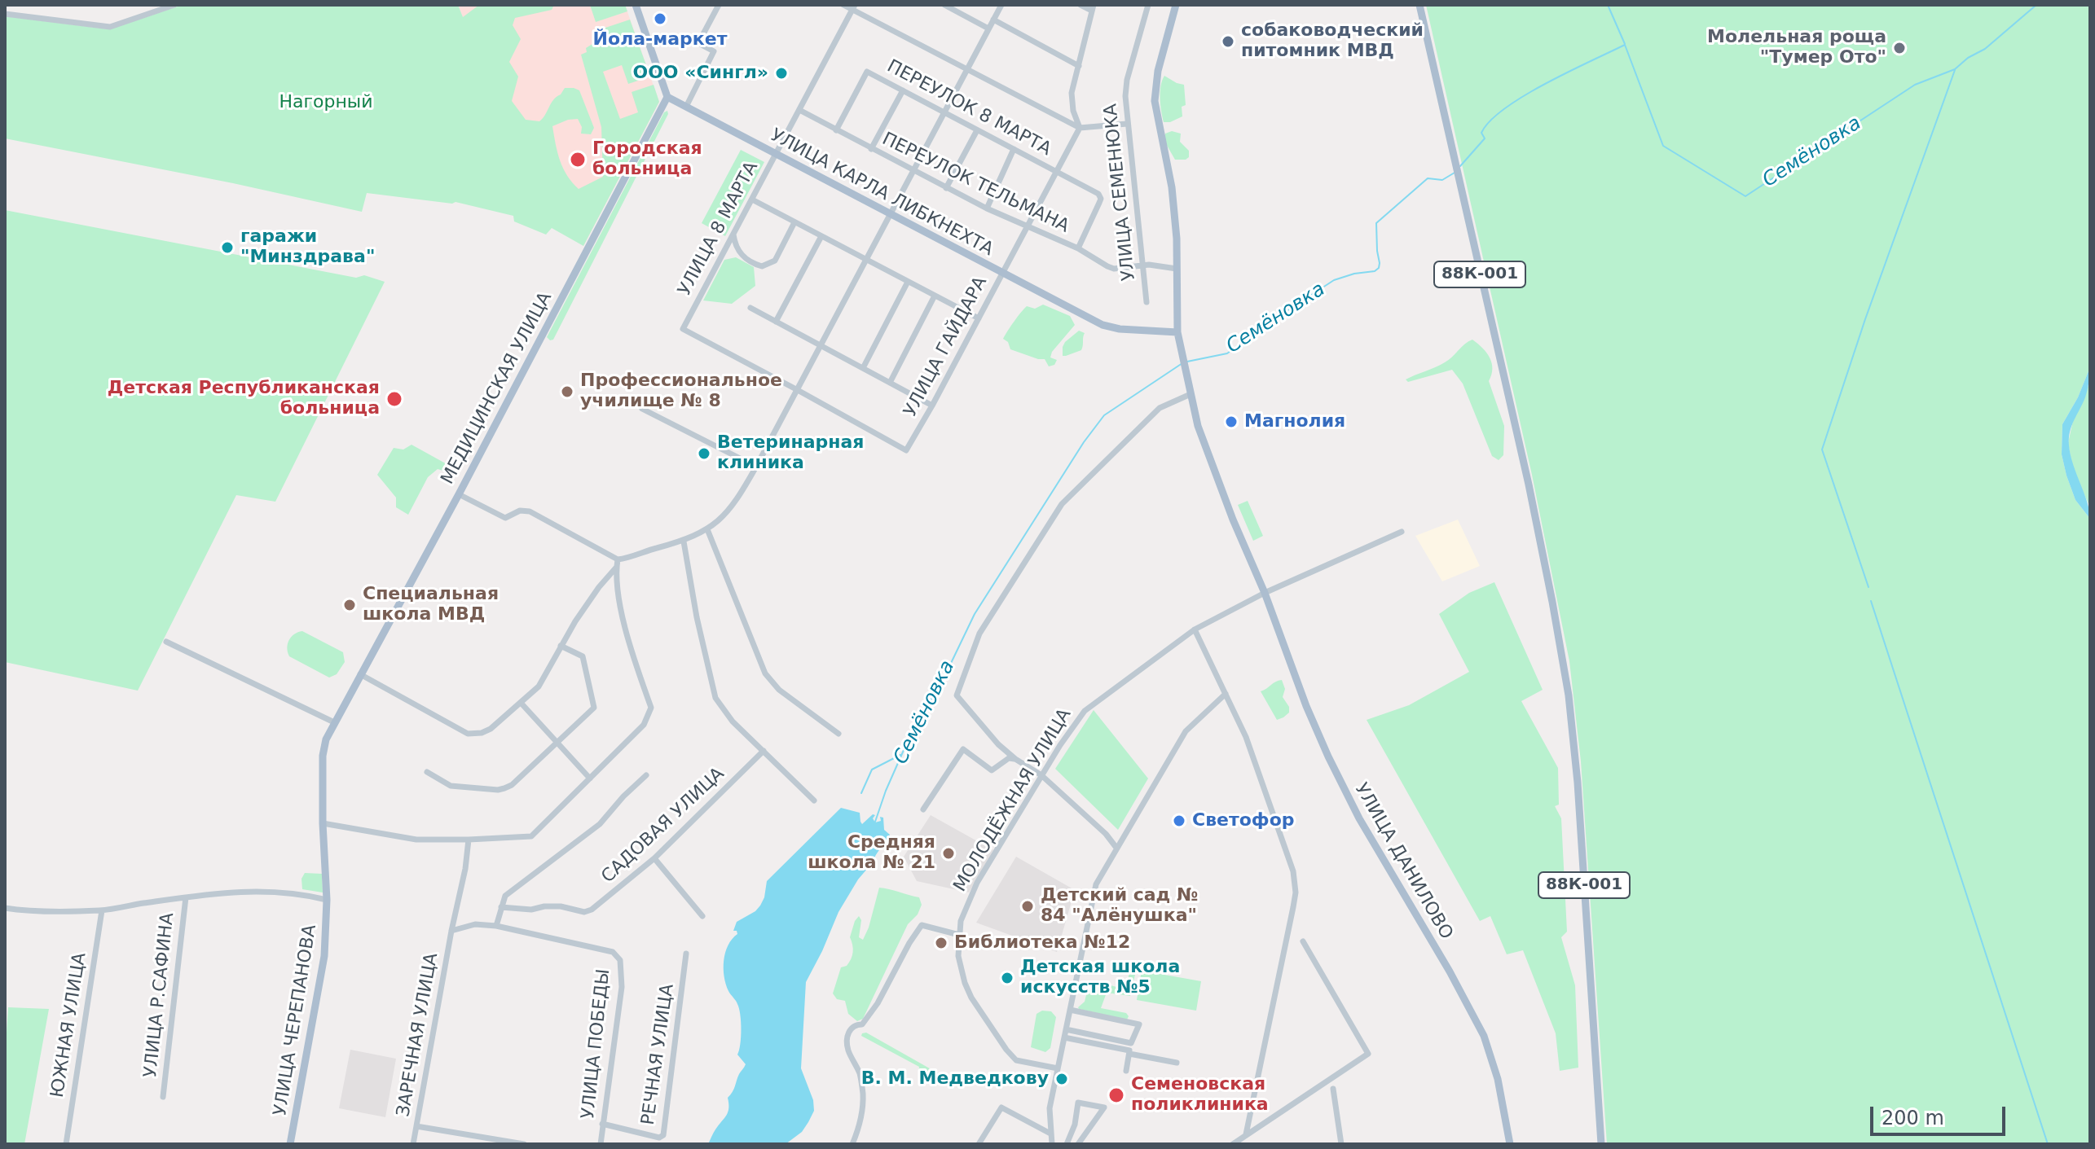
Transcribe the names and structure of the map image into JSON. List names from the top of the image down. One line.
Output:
{"streets":{"main road":["УЛИЦА КАРЛА ЛИБКНЕХТА","88К-001","МЕДИЦИНСКАЯ УЛИЦА","УЛИЦА ДАНИЛОВО","УЛИЦА ЧЕРЕПАНОВА"],"street":["ПЕРЕУЛОК 8 МАРТА","ПЕРЕУЛОК ТЕЛЬМАНА","УЛИЦА СЕМЕНЮКА","УЛИЦА 8 МАРТА","УЛИЦА ГАЙДАРА","МОЛОДЁЖНАЯ УЛИЦА","САДОВАЯ УЛИЦА","УЛИЦА Р.САФИНА","ЮЖНАЯ УЛИЦА","ЗАРЕЧНАЯ УЛИЦА","УЛИЦА ПОБЕДЫ","РЕЧНАЯ УЛИЦА"]},"crossings":[["ПЕРЕУЛОК 8 МАРТА","ПЕРЕУЛОК ТЕЛЬМАНА"],["ПЕРЕУЛОК 8 МАРТА","УЛИЦА ГАЙДАРА"],["ПЕРЕУЛОК ТЕЛЬМАНА","УЛИЦА СЕМЕНЮКА"],["ПЕРЕУЛОК ТЕЛЬМАНА","УЛИЦА 8 МАРТА"],["ПЕРЕУЛОК ТЕЛЬМАНА","УЛИЦА ГАЙДАРА"],["ПЕРЕУЛОК ТЕЛЬМАНА","УЛИЦА ДАНИЛОВО"],["УЛИЦА КАРЛА ЛИБКНЕХТА","УЛИЦА 8 МАРТА"],["УЛИЦА КАРЛА ЛИБКНЕХТА","УЛИЦА ГАЙДАРА"],["УЛИЦА КАРЛА ЛИБКНЕХТА","МЕДИЦИНСКАЯ УЛИЦА"],["УЛИЦА КАРЛА ЛИБКНЕХТА","УЛИЦА ДАНИЛОВО"],["УЛИЦА 8 МАРТА","УЛИЦА ГАЙДАРА"],["МЕДИЦИНСКАЯ УЛИЦА","УЛИЦА ЧЕРЕПАНОВА"],["МОЛОДЁЖНАЯ УЛИЦА","УЛИЦА ДАНИЛОВО"],["ЗАРЕЧНАЯ УЛИЦА","УЛИЦА ПОБЕДЫ"],["УЛИЦА ПОБЕДЫ","РЕЧНАЯ УЛИЦА"]],"water":["Семёновка"],"parks":["Нагорный"],"places":["Йола-маркет","собаководческий питомник МВД","Молельная роща \"Тумер Ото\"","ООО «Сингл»","Городская больница","гаражи \"Минздрава\"","Профессиональное училище № 8","Детская Республиканская больница","Магнолия","Ветеринарная клиника","Специальная школа МВД","Светофор","Средняя школа № 21","Детский сад № 84 \"Алёнушка\"","Библиотека №12","Детская школа искусств №5","В. М. Медведкову","Семеновская поликлиника"],"scale_bar":"200 m"}
